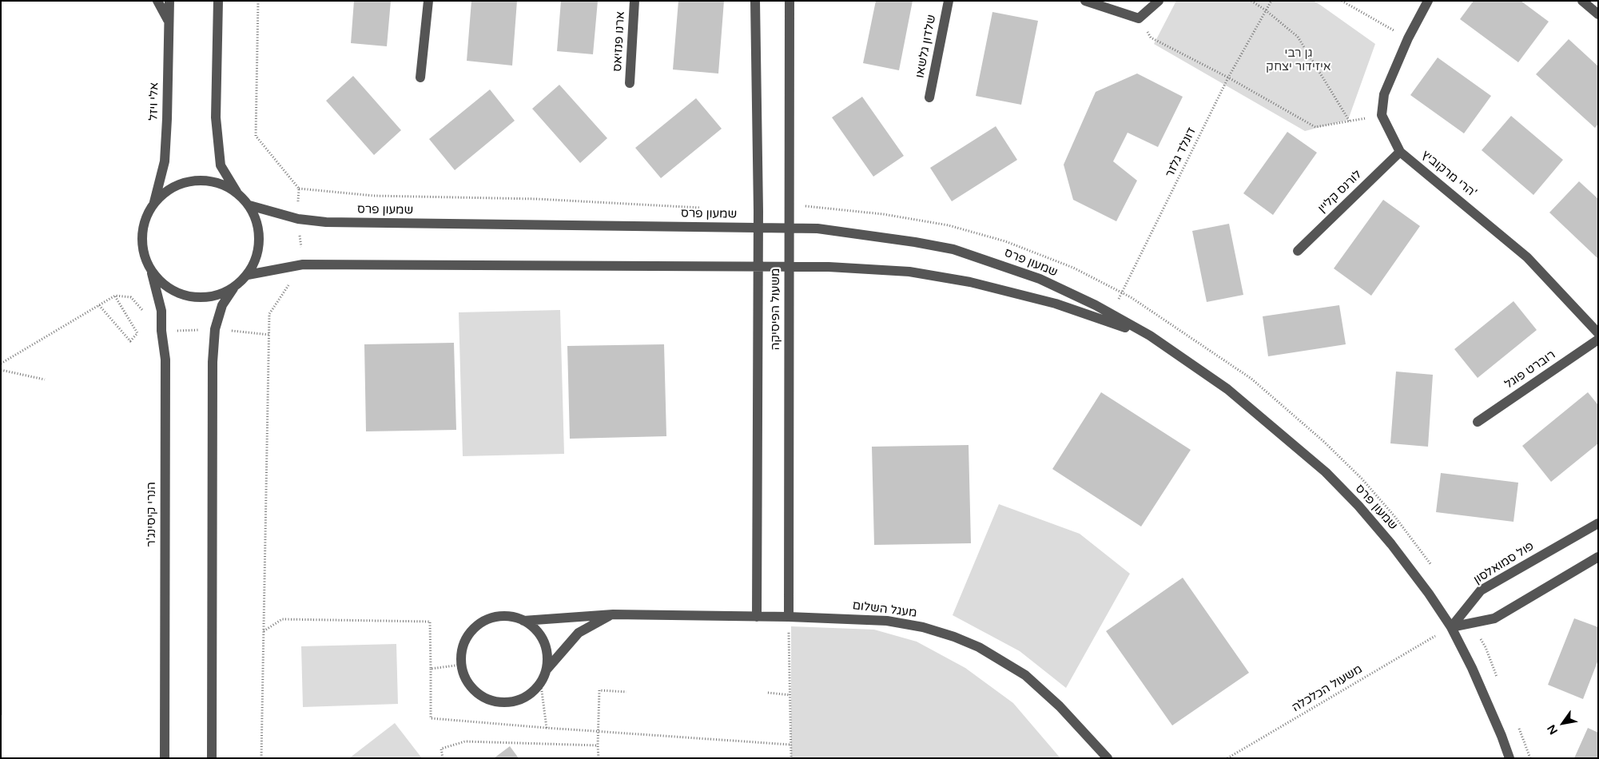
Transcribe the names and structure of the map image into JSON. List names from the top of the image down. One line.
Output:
{"streets":{"street":["ארנו פנזיאס","שלדון גלשאו","אלי ויזל","הרי מרקוביץ'","לורנס קליין","שמעון פרס","משעול הפיסיקה","רוברט פוגל","הנרי קיסינג'ר","פול סמואלסון","מעגל השלום"],"path":["דונלד גלזר","משעול הכלכלה"]},"crossings":[["אלי ויזל","שמעון פרס"],["אלי ויזל","הנרי קיסינג'ר"],["דונלד גלזר","שמעון פרס"],["הרי מרקוביץ'","לורנס קליין"],["שמעון פרס","משעול הפיסיקה"],["שמעון פרס","הנרי קיסינג'ר"],["שמעון פרס","פול סמואלסון"],["משעול הפיסיקה","מעגל השלום"]],"parks":["גן רבי איזידור יצחק"],"north":"bottom left"}
